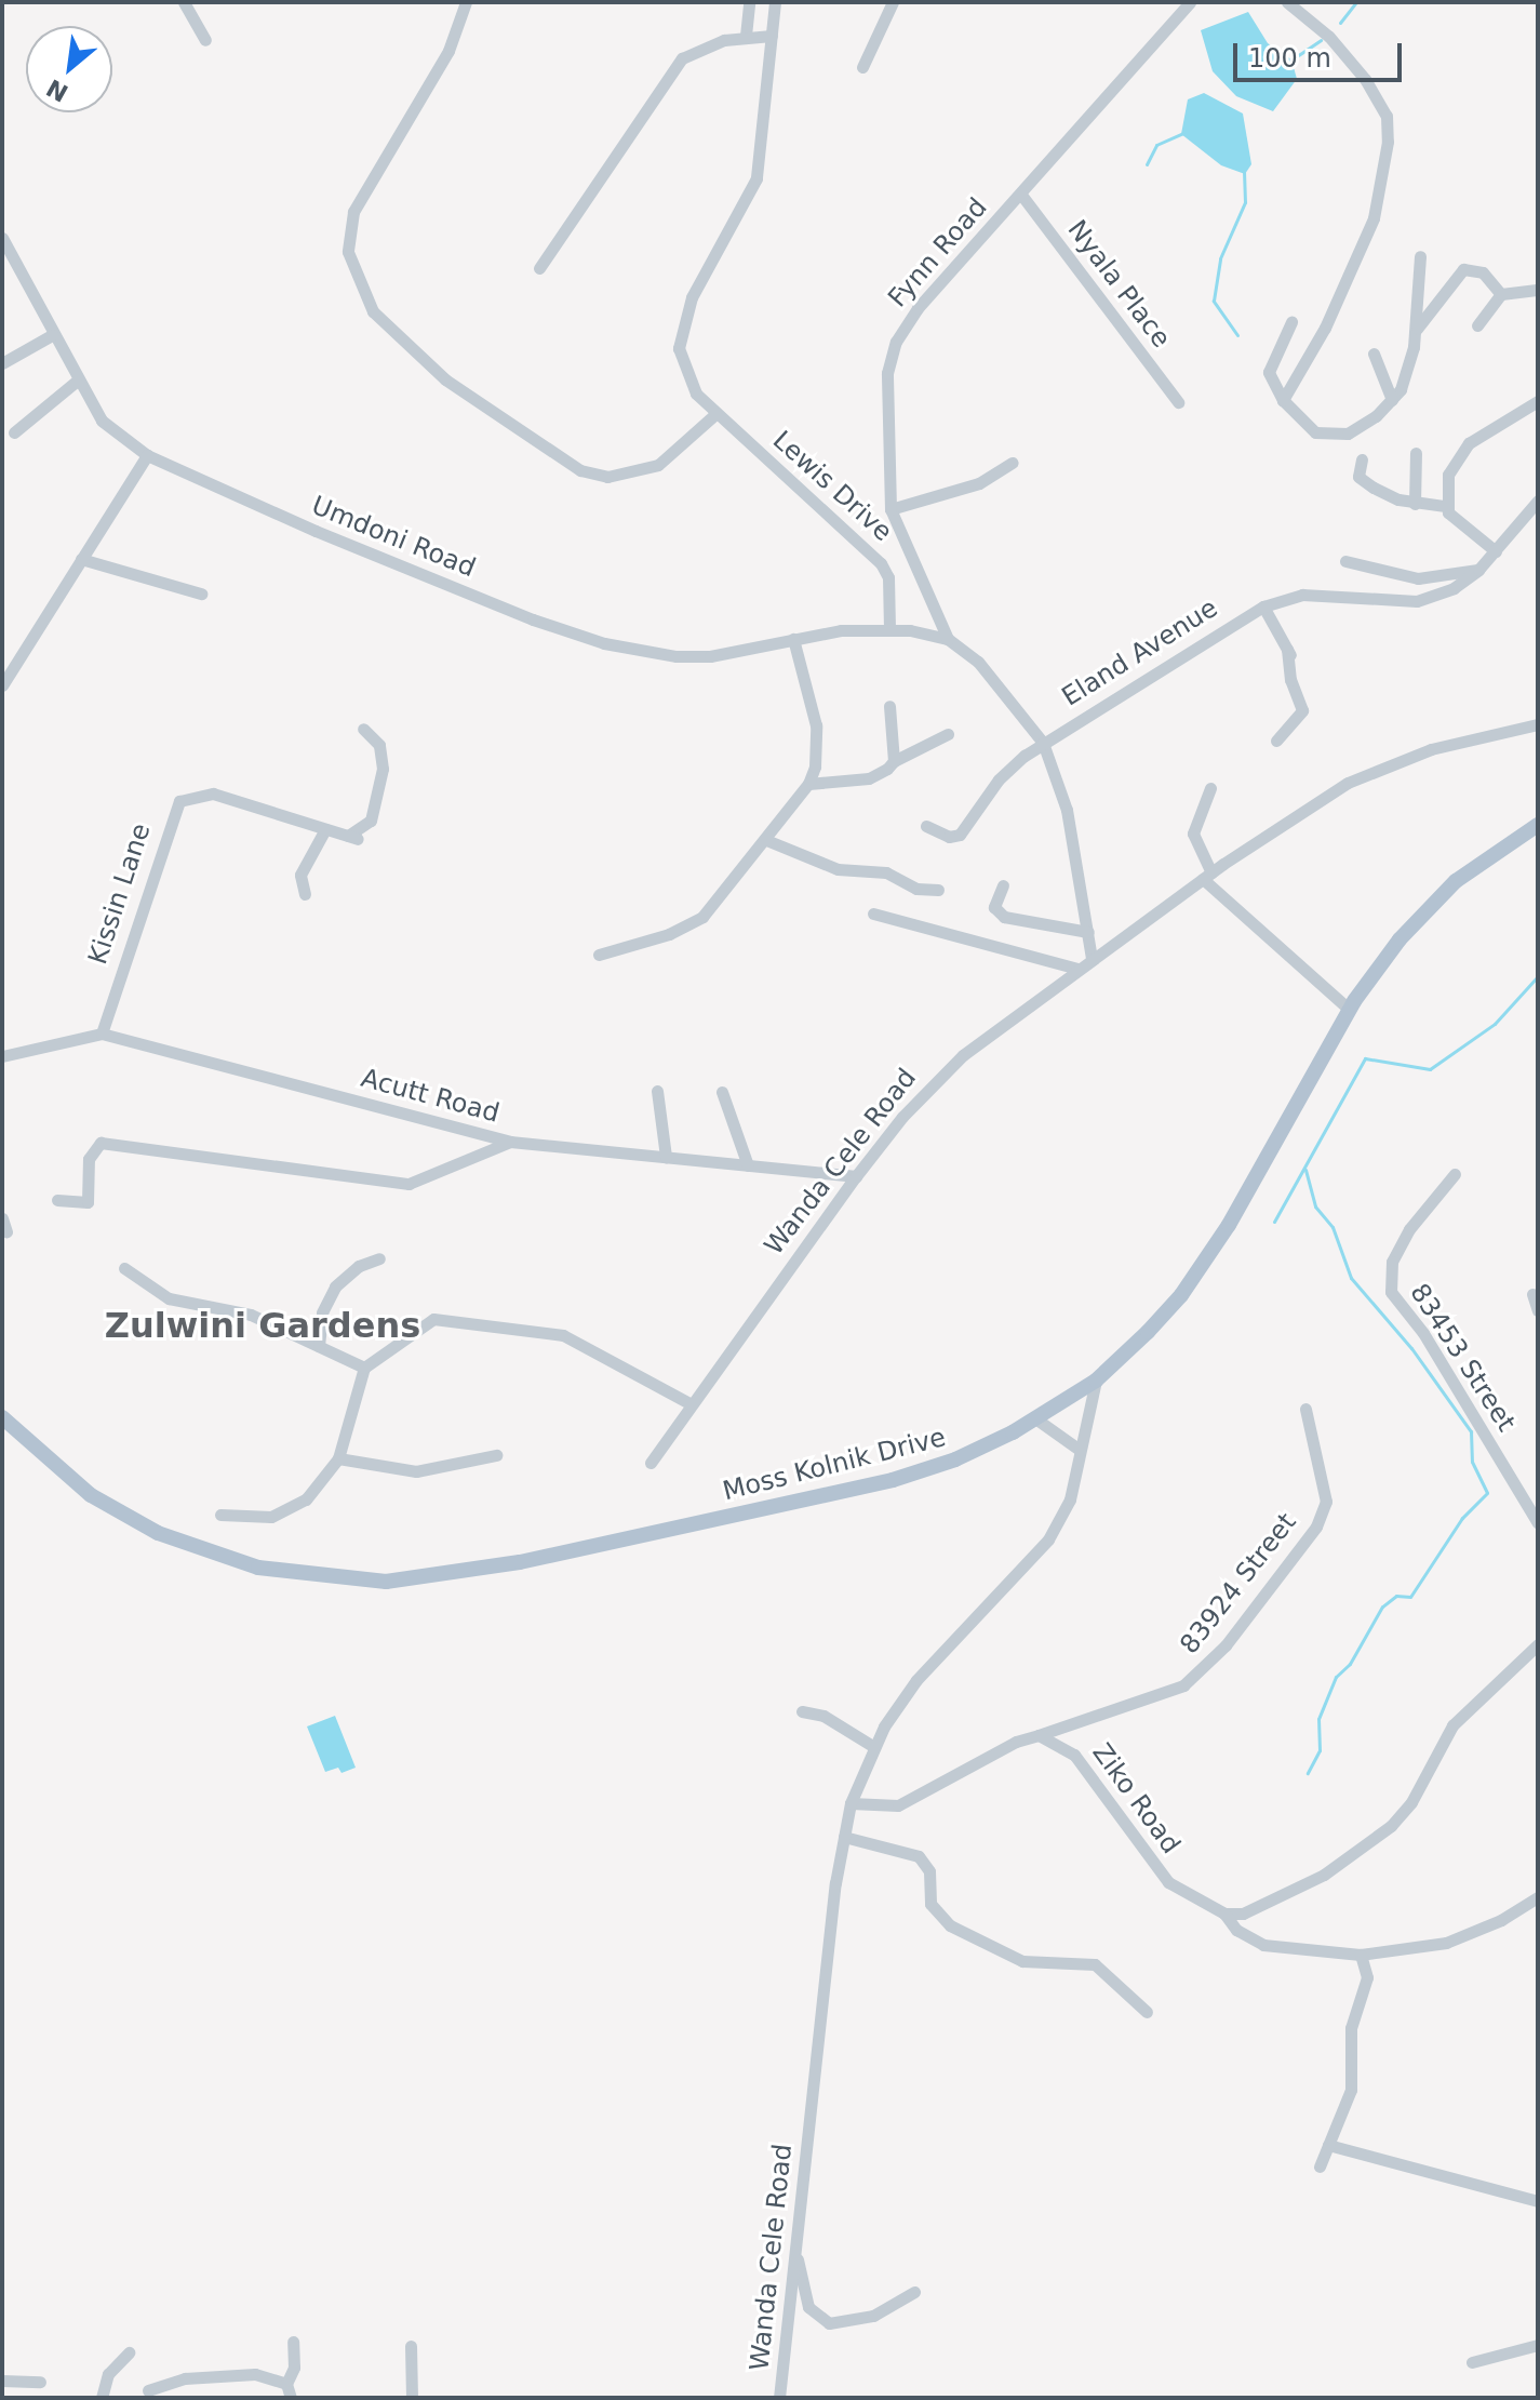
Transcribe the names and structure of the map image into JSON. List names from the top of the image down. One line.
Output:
{"streets":{"main road":["Moss Kolnik Drive"],"street":["Fynn Road","Nyala Place","Lewis Drive","Umdoni Road","Eland Avenue","Kissin Lane","Acutt Road","Wanda Cele Road","83453 Street","83924 Street","Ziko Road"]},"crossings":[["Fynn Road","Nyala Place"],["Lewis Drive","Umdoni Road"],["Kissin Lane","Acutt Road"],["Acutt Road","Wanda Cele Road"],["Wanda Cele Road","Moss Kolnik Drive"],["83924 Street","Ziko Road"]],"districts":["Zulwini Gardens"],"scale_bar":"100 m","north":"bottom left"}
